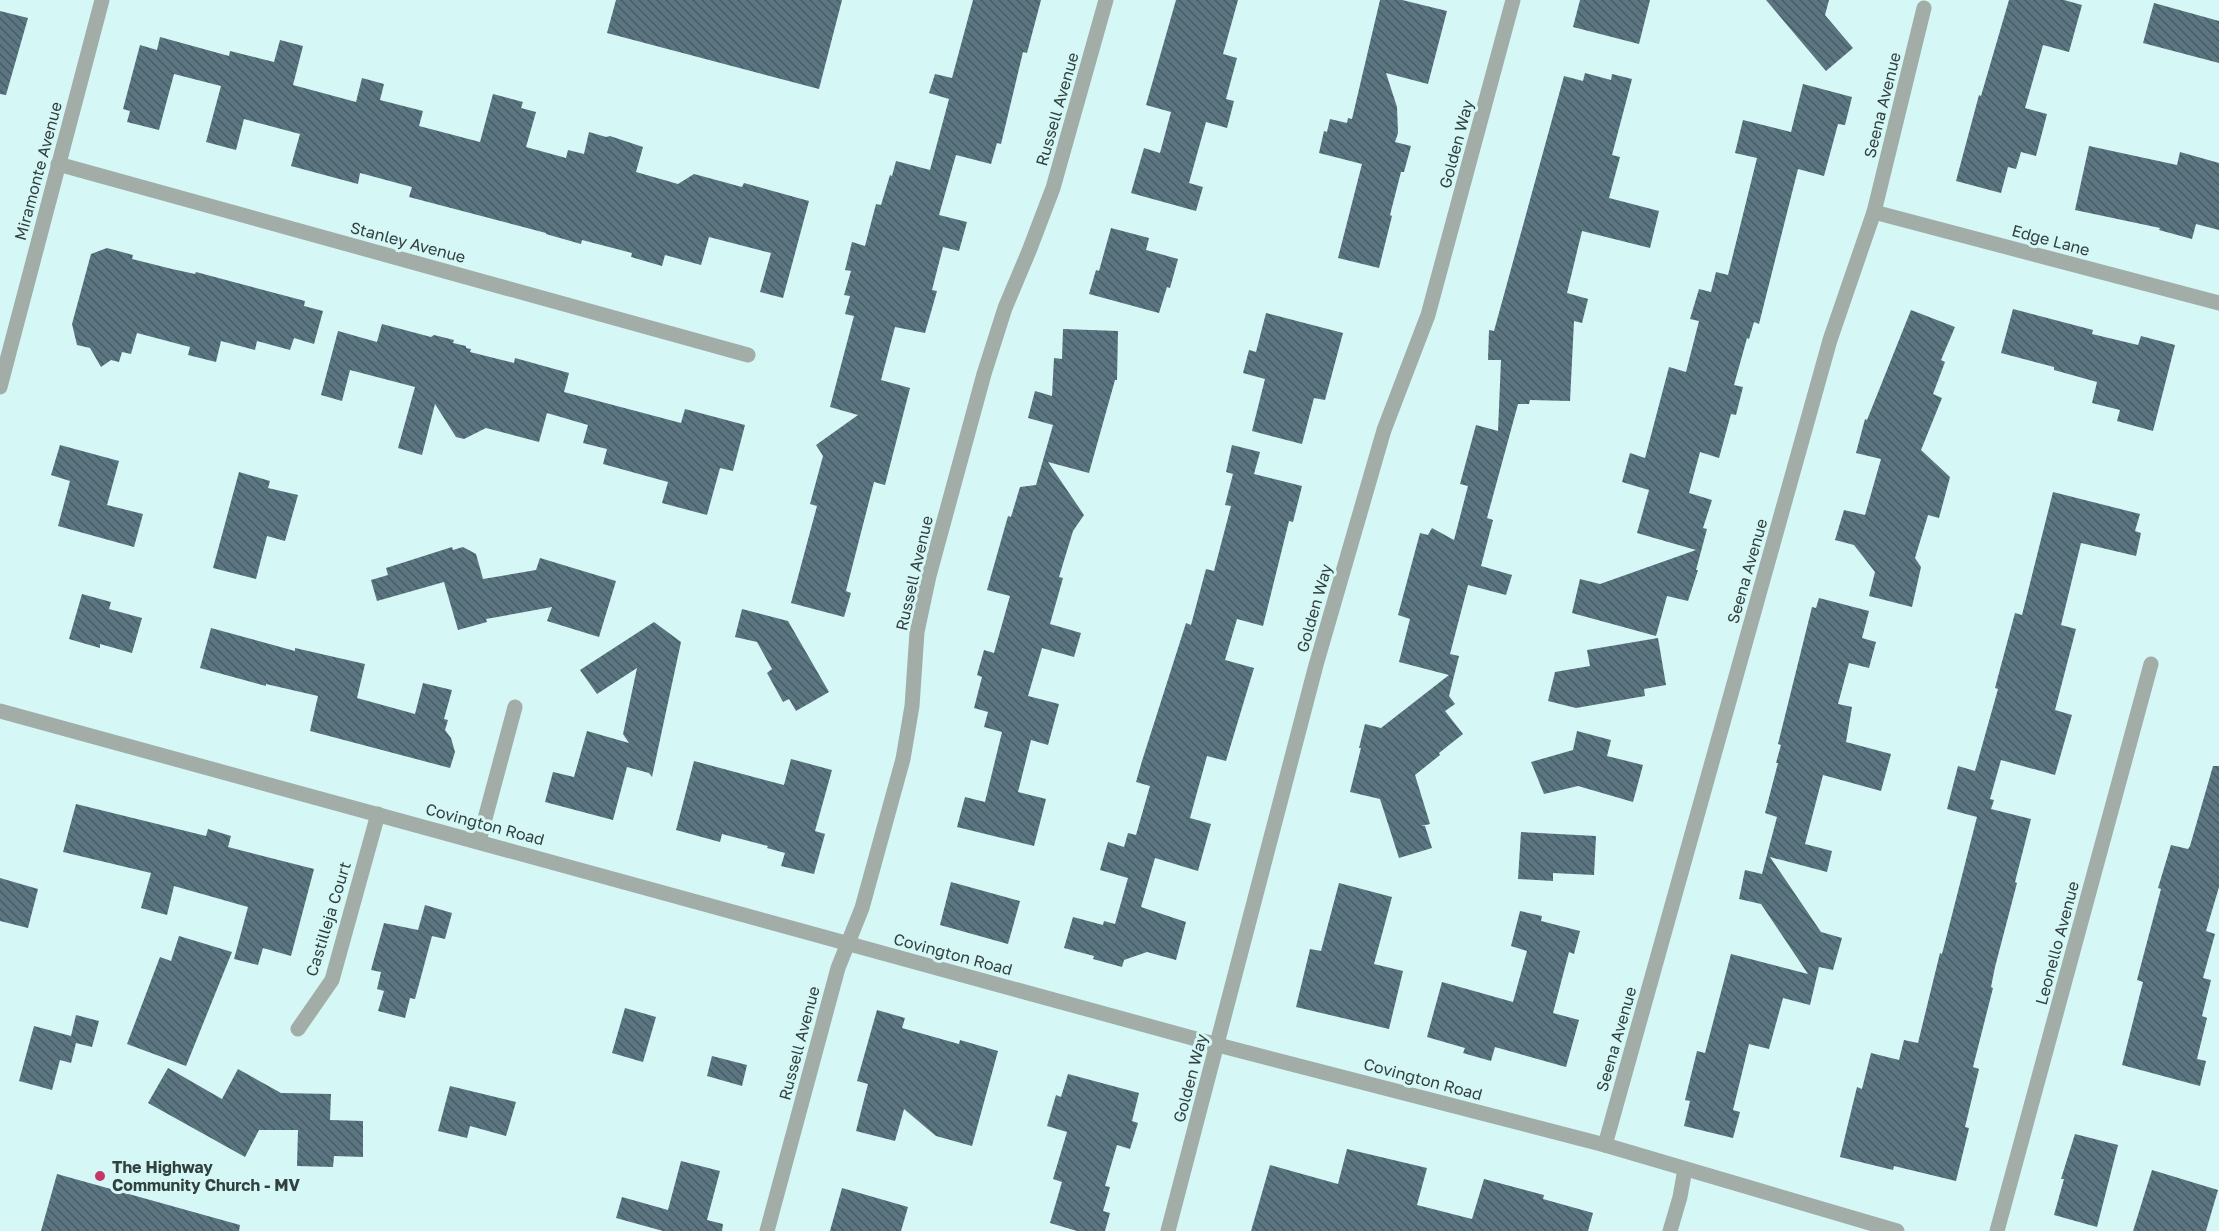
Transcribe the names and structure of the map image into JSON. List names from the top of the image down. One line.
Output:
{"streets":{"street":["Seena Avenue","Russell Avenue","Golden Way","Miramonte Avenue","Edge Lane","Stanley Avenue","Covington Road","Castilleja Court","Leonello Avenue"]},"crossings":[["Seena Avenue","Edge Lane"],["Seena Avenue","Covington Road"],["Russell Avenue","Covington Road"],["Golden Way","Covington Road"],["Miramonte Avenue","Stanley Avenue"],["Covington Road","Castilleja Court"]],"places":["The Highway Community Church - MV"]}
